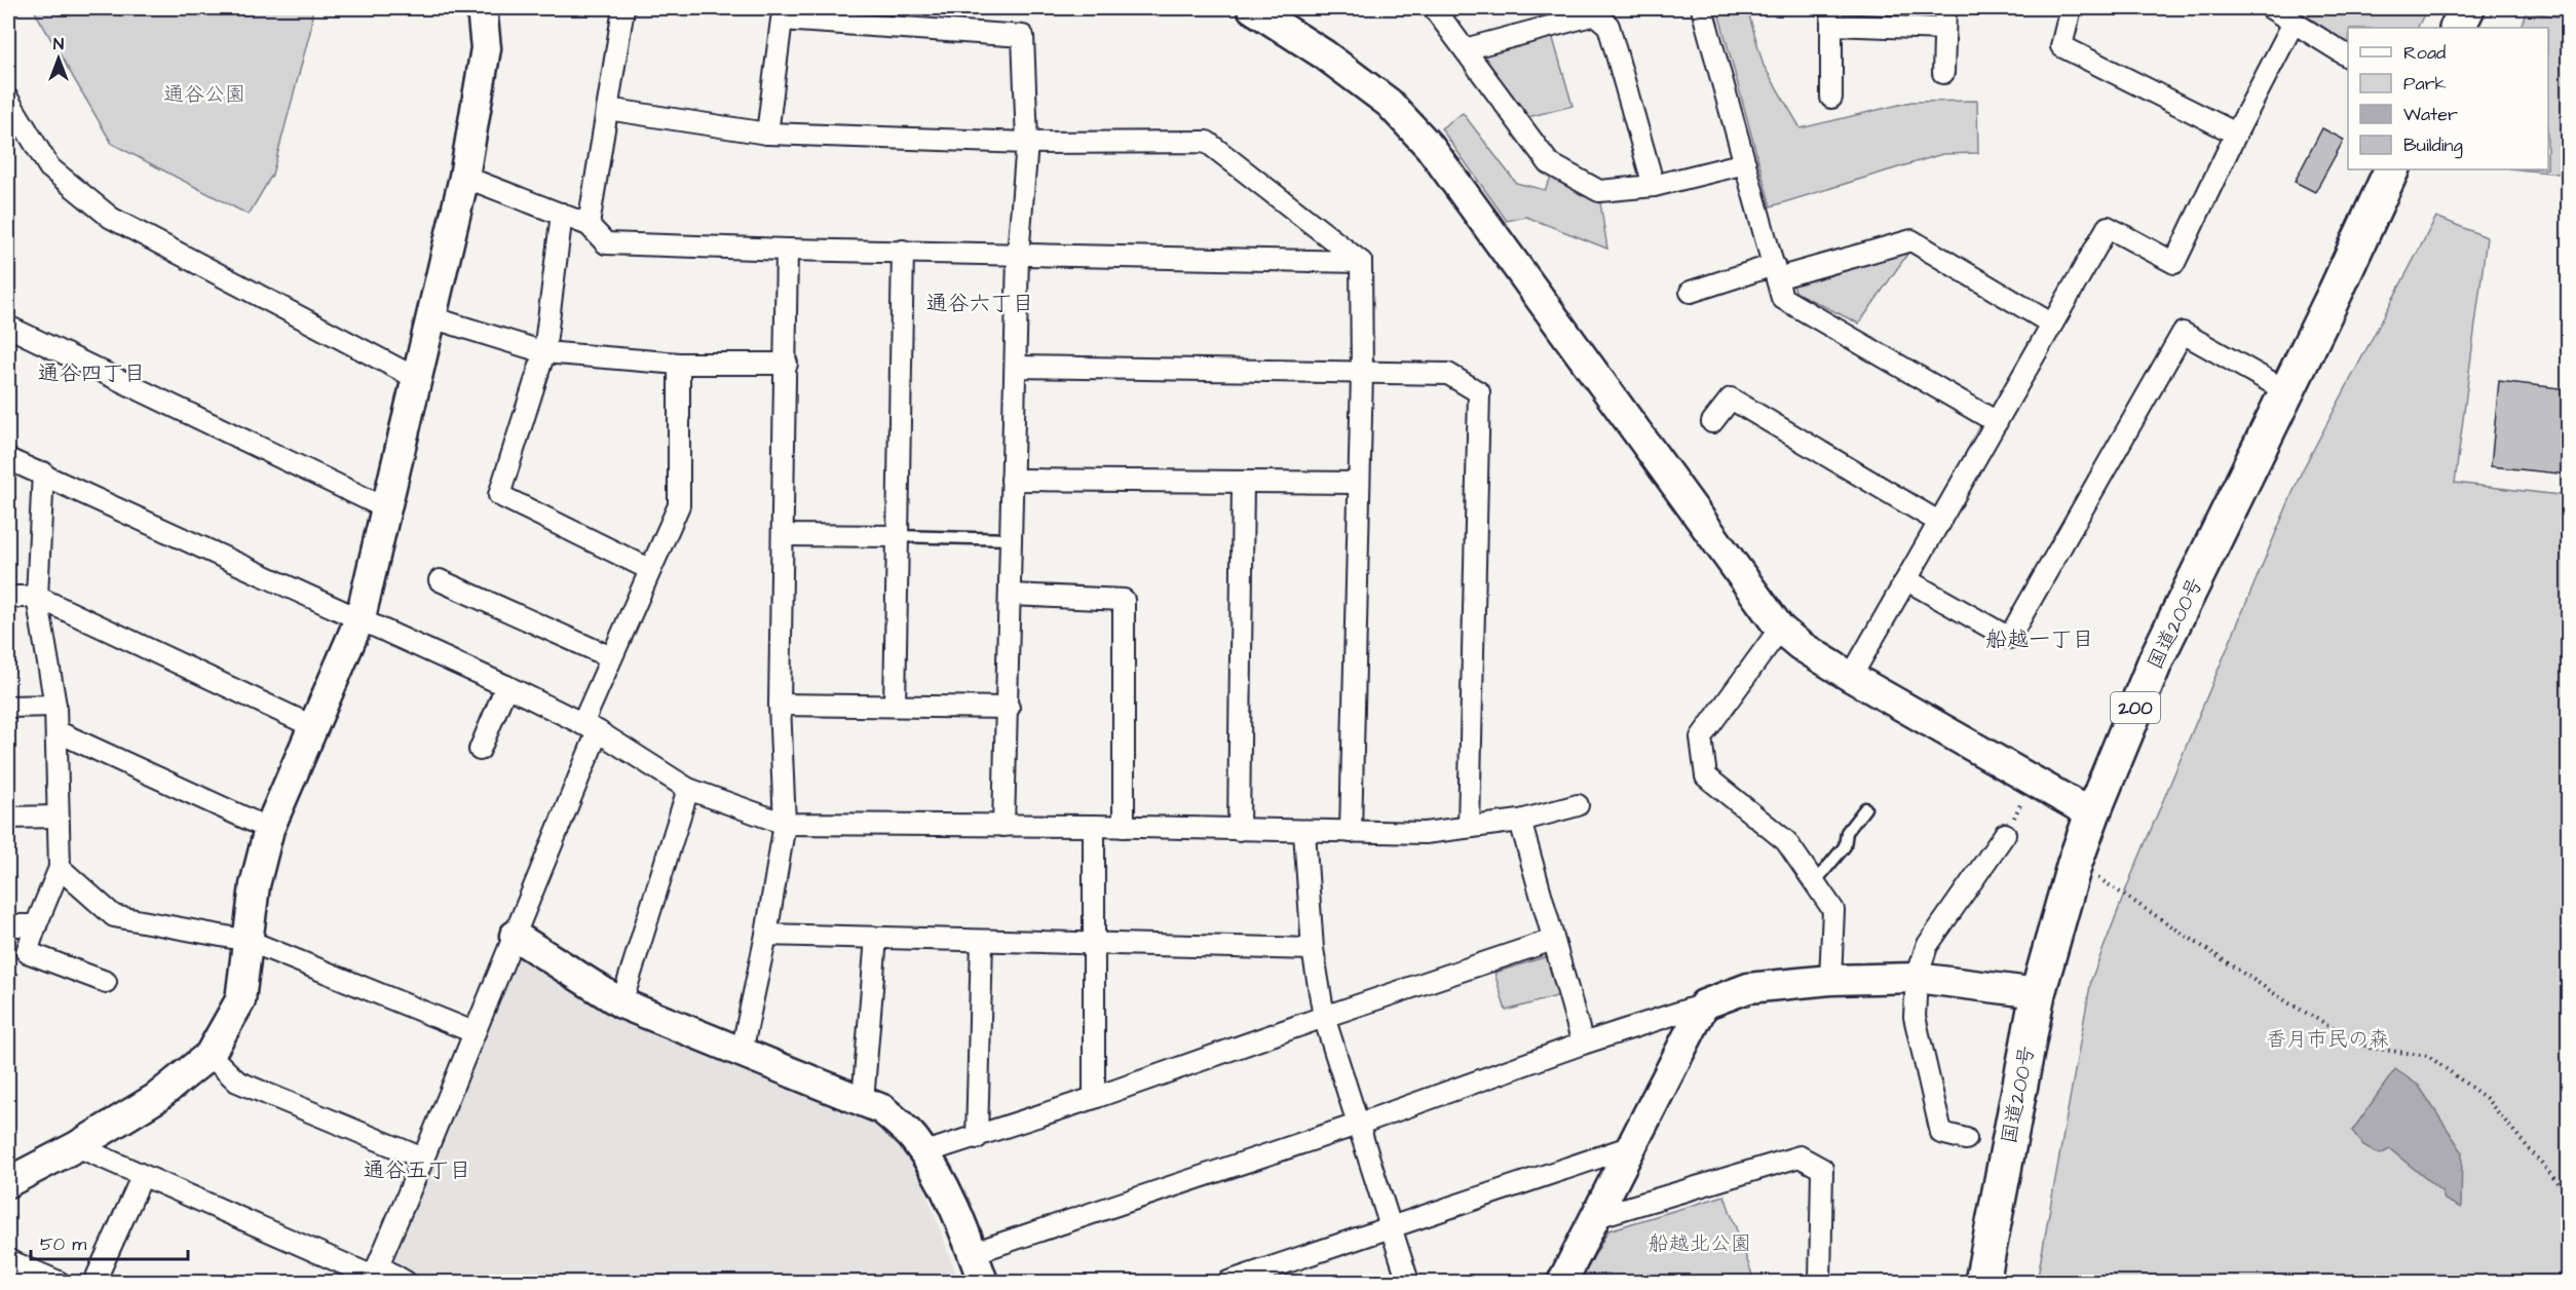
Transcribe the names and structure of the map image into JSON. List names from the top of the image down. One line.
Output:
{"streets":{"highway":["国道200号","200"]},"districts":["通谷六丁目","通谷四丁目","船越一丁目","通谷五丁目"],"parks":["通谷公園","香月市民の森","船越北公園"],"legend":["Road","Park","Water","Building"],"scale_bar":"50 m","north":"top"}
